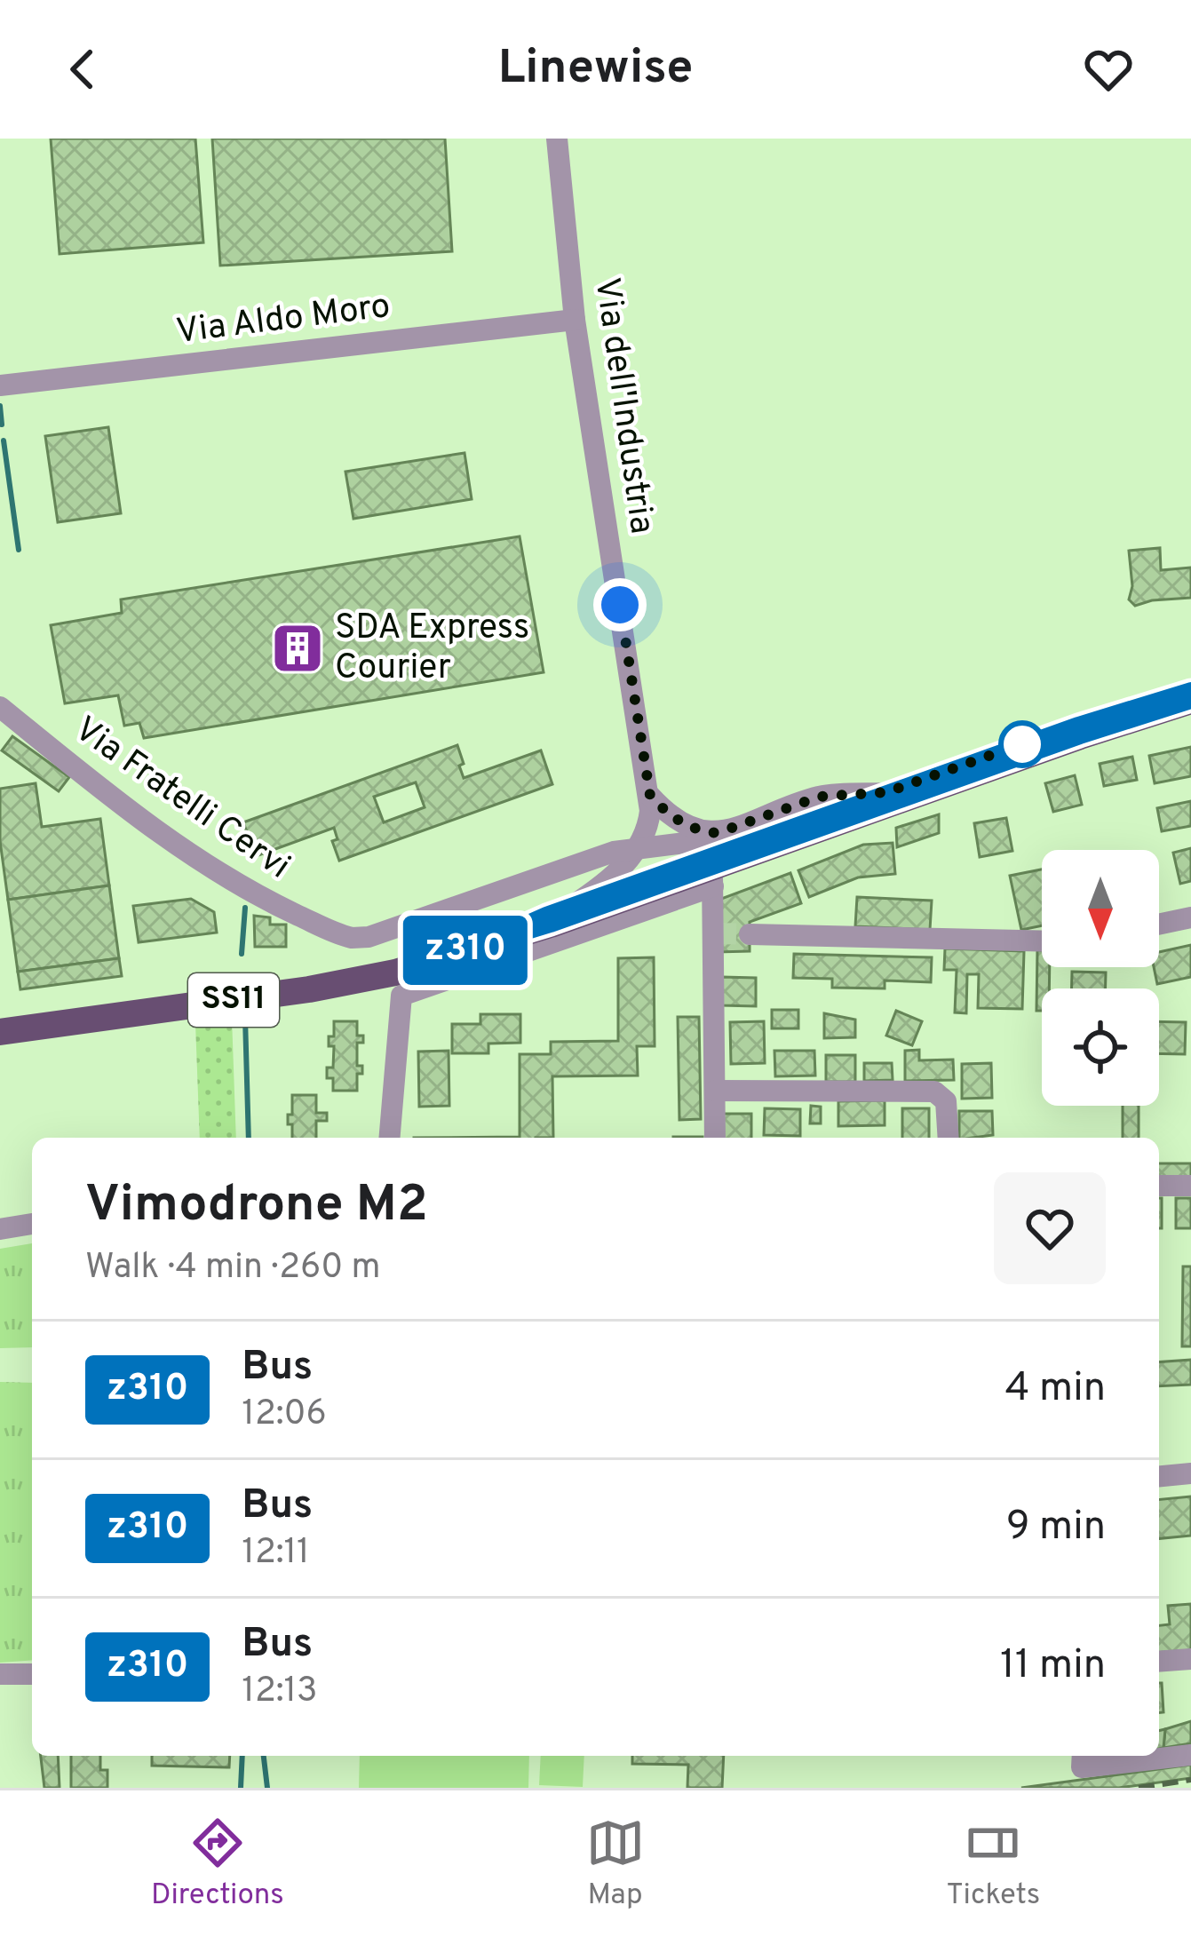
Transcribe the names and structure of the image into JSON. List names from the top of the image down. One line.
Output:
{"streets":{"main road":["SS11"],"street":["Via Aldo Moro","Via dell'Industria","Via Fratelli Cervi"]},"crossings":[["Via Aldo Moro","Via dell'Industria"],["Via dell'Industria","Via Fratelli Cervi"],["Via dell'Industria","SS11"],["Via Fratelli Cervi","SS11"]],"places":{"building":["SDA Express Courier"]},"lines":["bus line z310"],"north":"bottom","page":{"header":"Linewise","on_map":"z310","heading":["Vimodrone M2","Walk · 4 min · 260 m"],"list":[{"mark":"z310","name":"Bus","note":"12:06","value":"4 min"},{"mark":"z310","name":"Bus","note":"12:11","value":"9 min"},{"mark":"z310","name":"Bus","note":"12:13","value":"11 min"}],"tabs":["Directions","Map","Tickets"]}}
